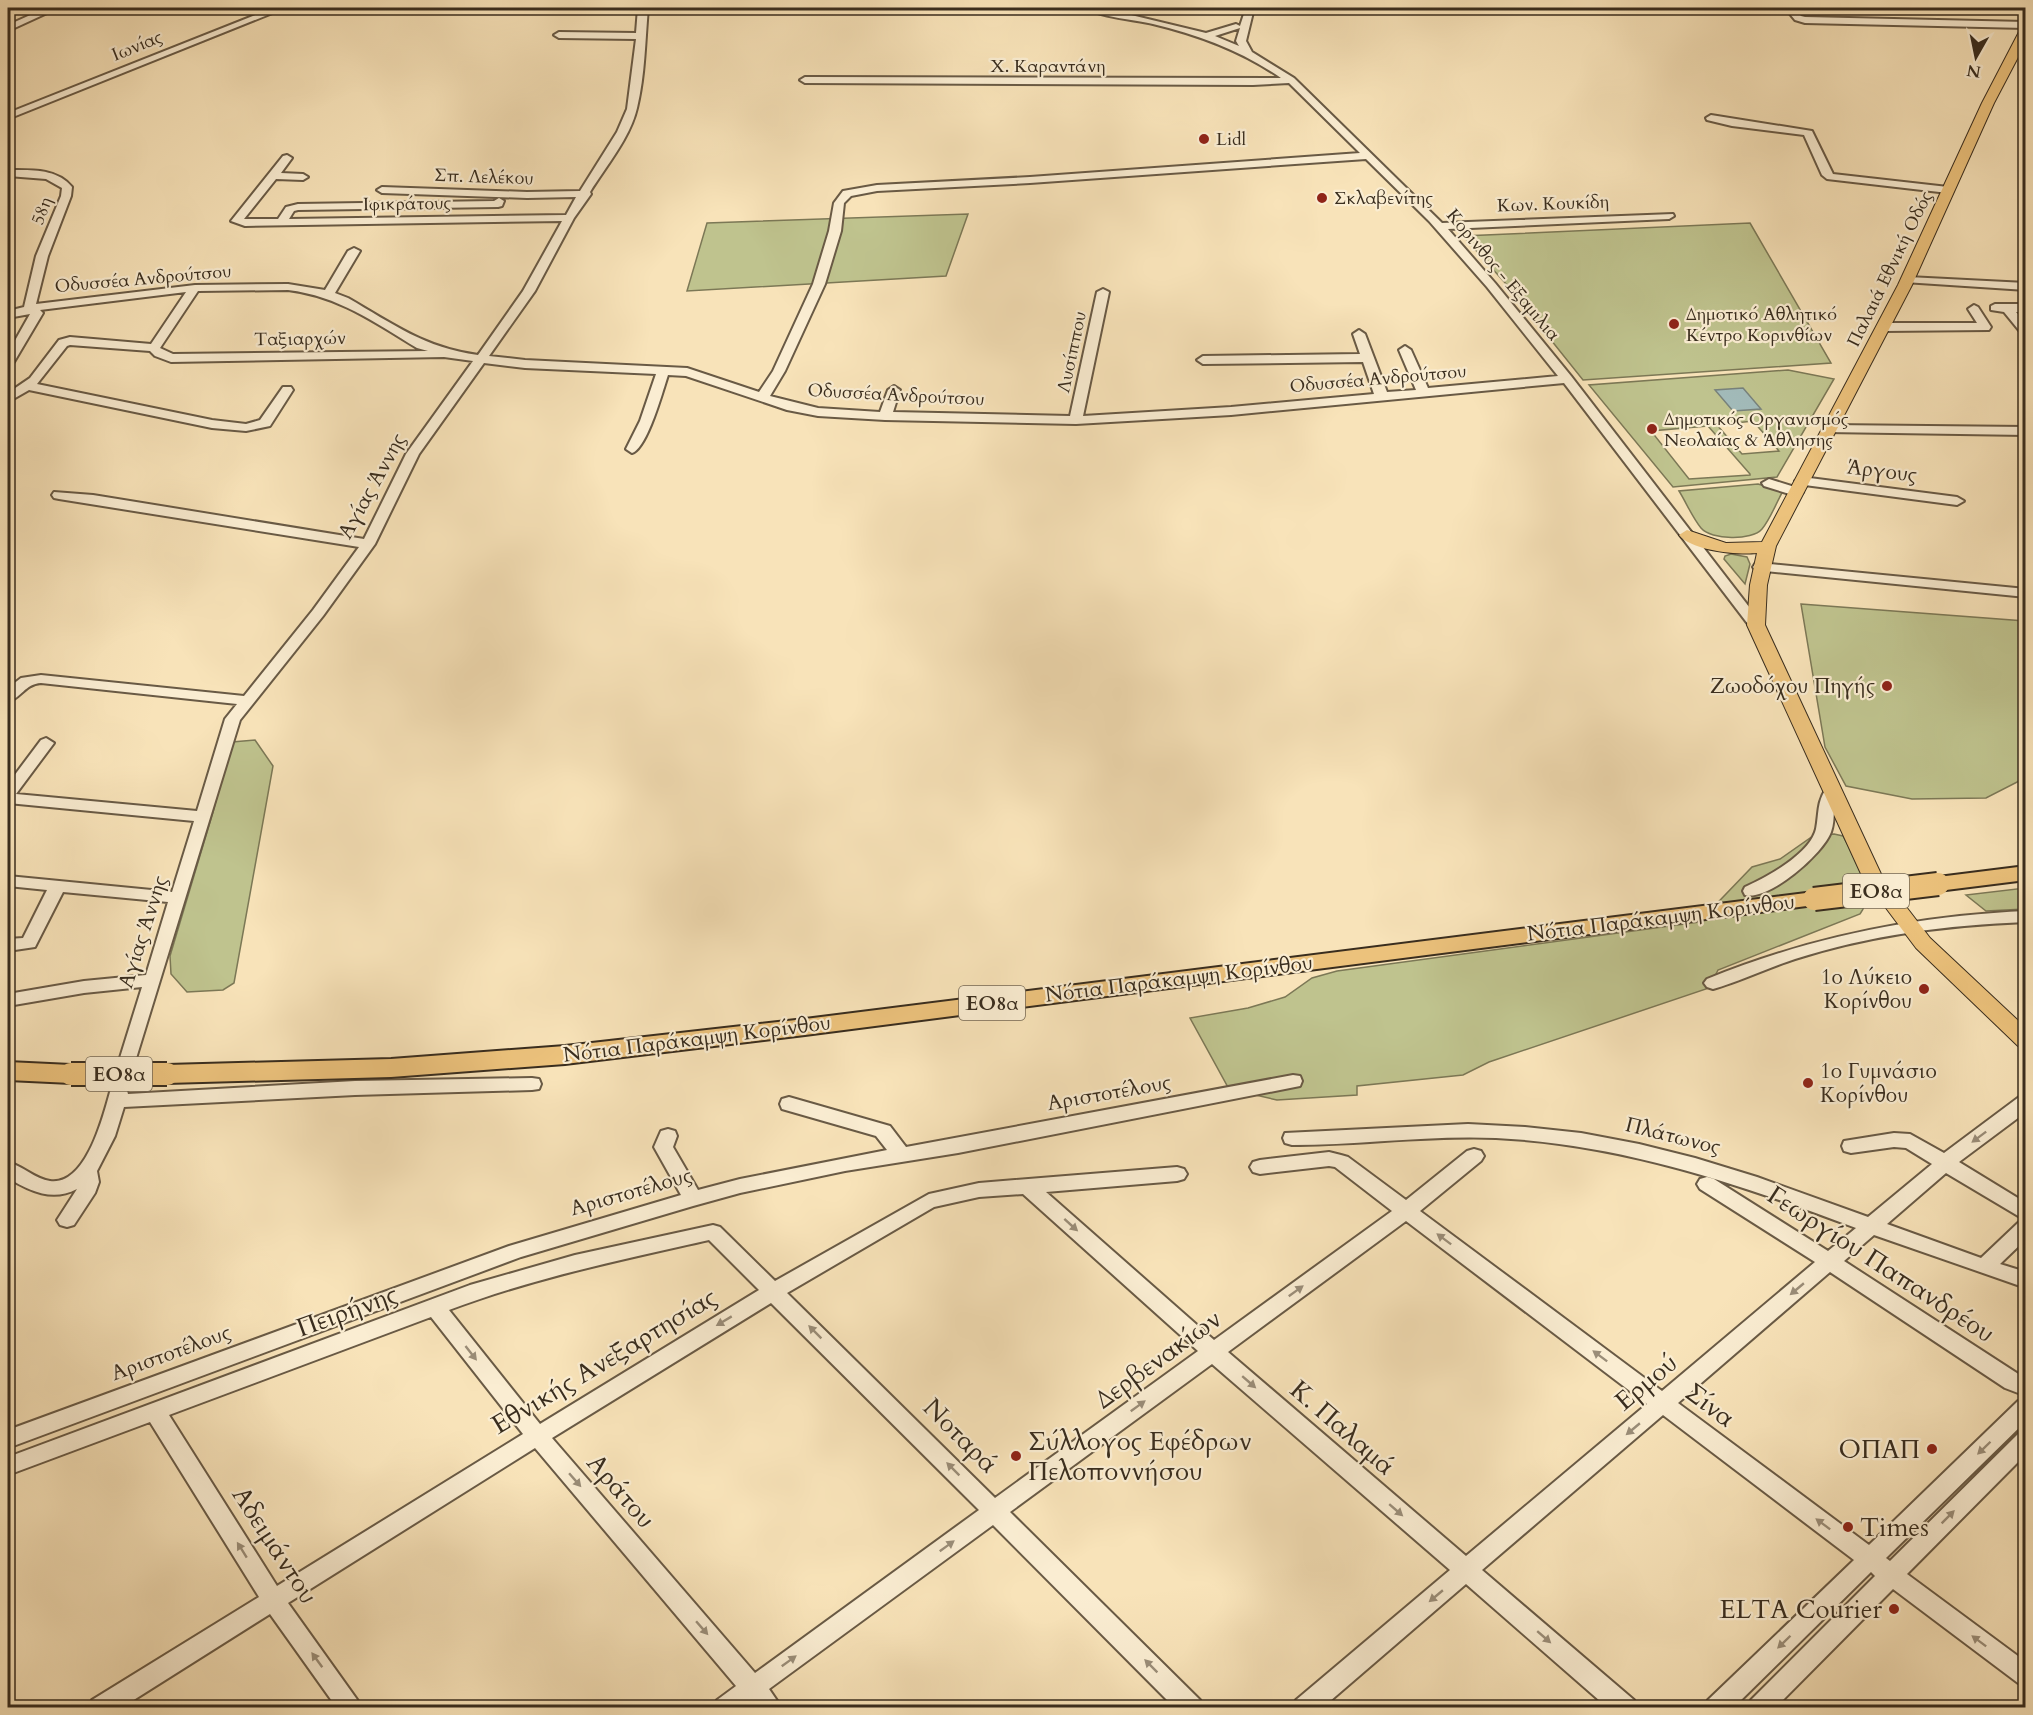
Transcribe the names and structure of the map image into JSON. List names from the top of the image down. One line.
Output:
{"streets":{"highway":["ΕΟ8α","Νότια Παράκαμψη Κορίνθου"],"main road":["Παλαιά Εθνική Οδός"],"street":["Ιωνίας","Χ. Καραντάνη","Σπ. Λελέκου","Ιφικράτους","Κων. Κουκίδη","58η","Κορινθος - Εξαμιλια","Οδυσσέα Ανδρούτσου","Ταξιαρχών","Λυσίππου","Άργους","Αγίας Άννης","Αριστοτέλους","Πλάτωνος","Γεωργίου Παπανδρέου","Πειρήνης","Δερβενακίων","Εθνικής Ανεξαρτησίας","Ερμού","Σίνα","Κ. Παλαμά","Νοταρά","Αράτου","Αδειμάντου"]},"crossings":[["Χ. Καραντάνη","Κορινθος - Εξαμιλια"],["Σπ. Λελέκου","Αγίας Άννης"],["Ιφικράτους","Αγίας Άννης"],["Κων. Κουκίδη","Κορινθος - Εξαμιλια"],["58η","Οδυσσέα Ανδρούτσου"],["Παλαιά Εθνική Οδός","Κορινθος - Εξαμιλια"],["Παλαιά Εθνική Οδός","Άργους"],["Κορινθος - Εξαμιλια","Οδυσσέα Ανδρούτσου"],["Οδυσσέα Ανδρούτσου","Ταξιαρχών"],["Οδυσσέα Ανδρούτσου","Λυσίππου"],["Οδυσσέα Ανδρούτσου","Αγίας Άννης"],["Πλάτωνος","Ερμού"],["Γεωργίου Παπανδρέου","Ερμού"],["Πειρήνης","Νοταρά"],["Πειρήνης","Αράτου"],["Πειρήνης","Αδειμάντου"],["Δερβενακίων","Σίνα"],["Δερβενακίων","Κ. Παλαμά"],["Δερβενακίων","Νοταρά"],["Δερβενακίων","Αράτου"],["Εθνικής Ανεξαρτησίας","Κ. Παλαμά"],["Εθνικής Ανεξαρτησίας","Νοταρά"],["Εθνικής Ανεξαρτησίας","Αράτου"],["Εθνικής Ανεξαρτησίας","Αδειμάντου"],["Ερμού","Σίνα"],["Ερμού","Κ. Παλαμά"]],"one_way":["Δερβενακίων","Ερμού","Σίνα","Κ. Παλαμά","Νοταρά","Αράτου","Αδειμάντου"],"places":["Lidl","Σκλαβενίτης","Δημοτικό Αθλητικό Κέντρο Κορινθίων","Δημοτικός Οργανισμός Νεολαίας & Άθλησης","Ζωοδόχου Πηγής","1ο Λύκειο Κορίνθου","1ο Γυμνάσιο Κορίνθου","ΟΠΑΠ","Σύλλογος Εφέδρων Πελοποννήσου","Times","ELTA Courier"],"north":"bottom"}
